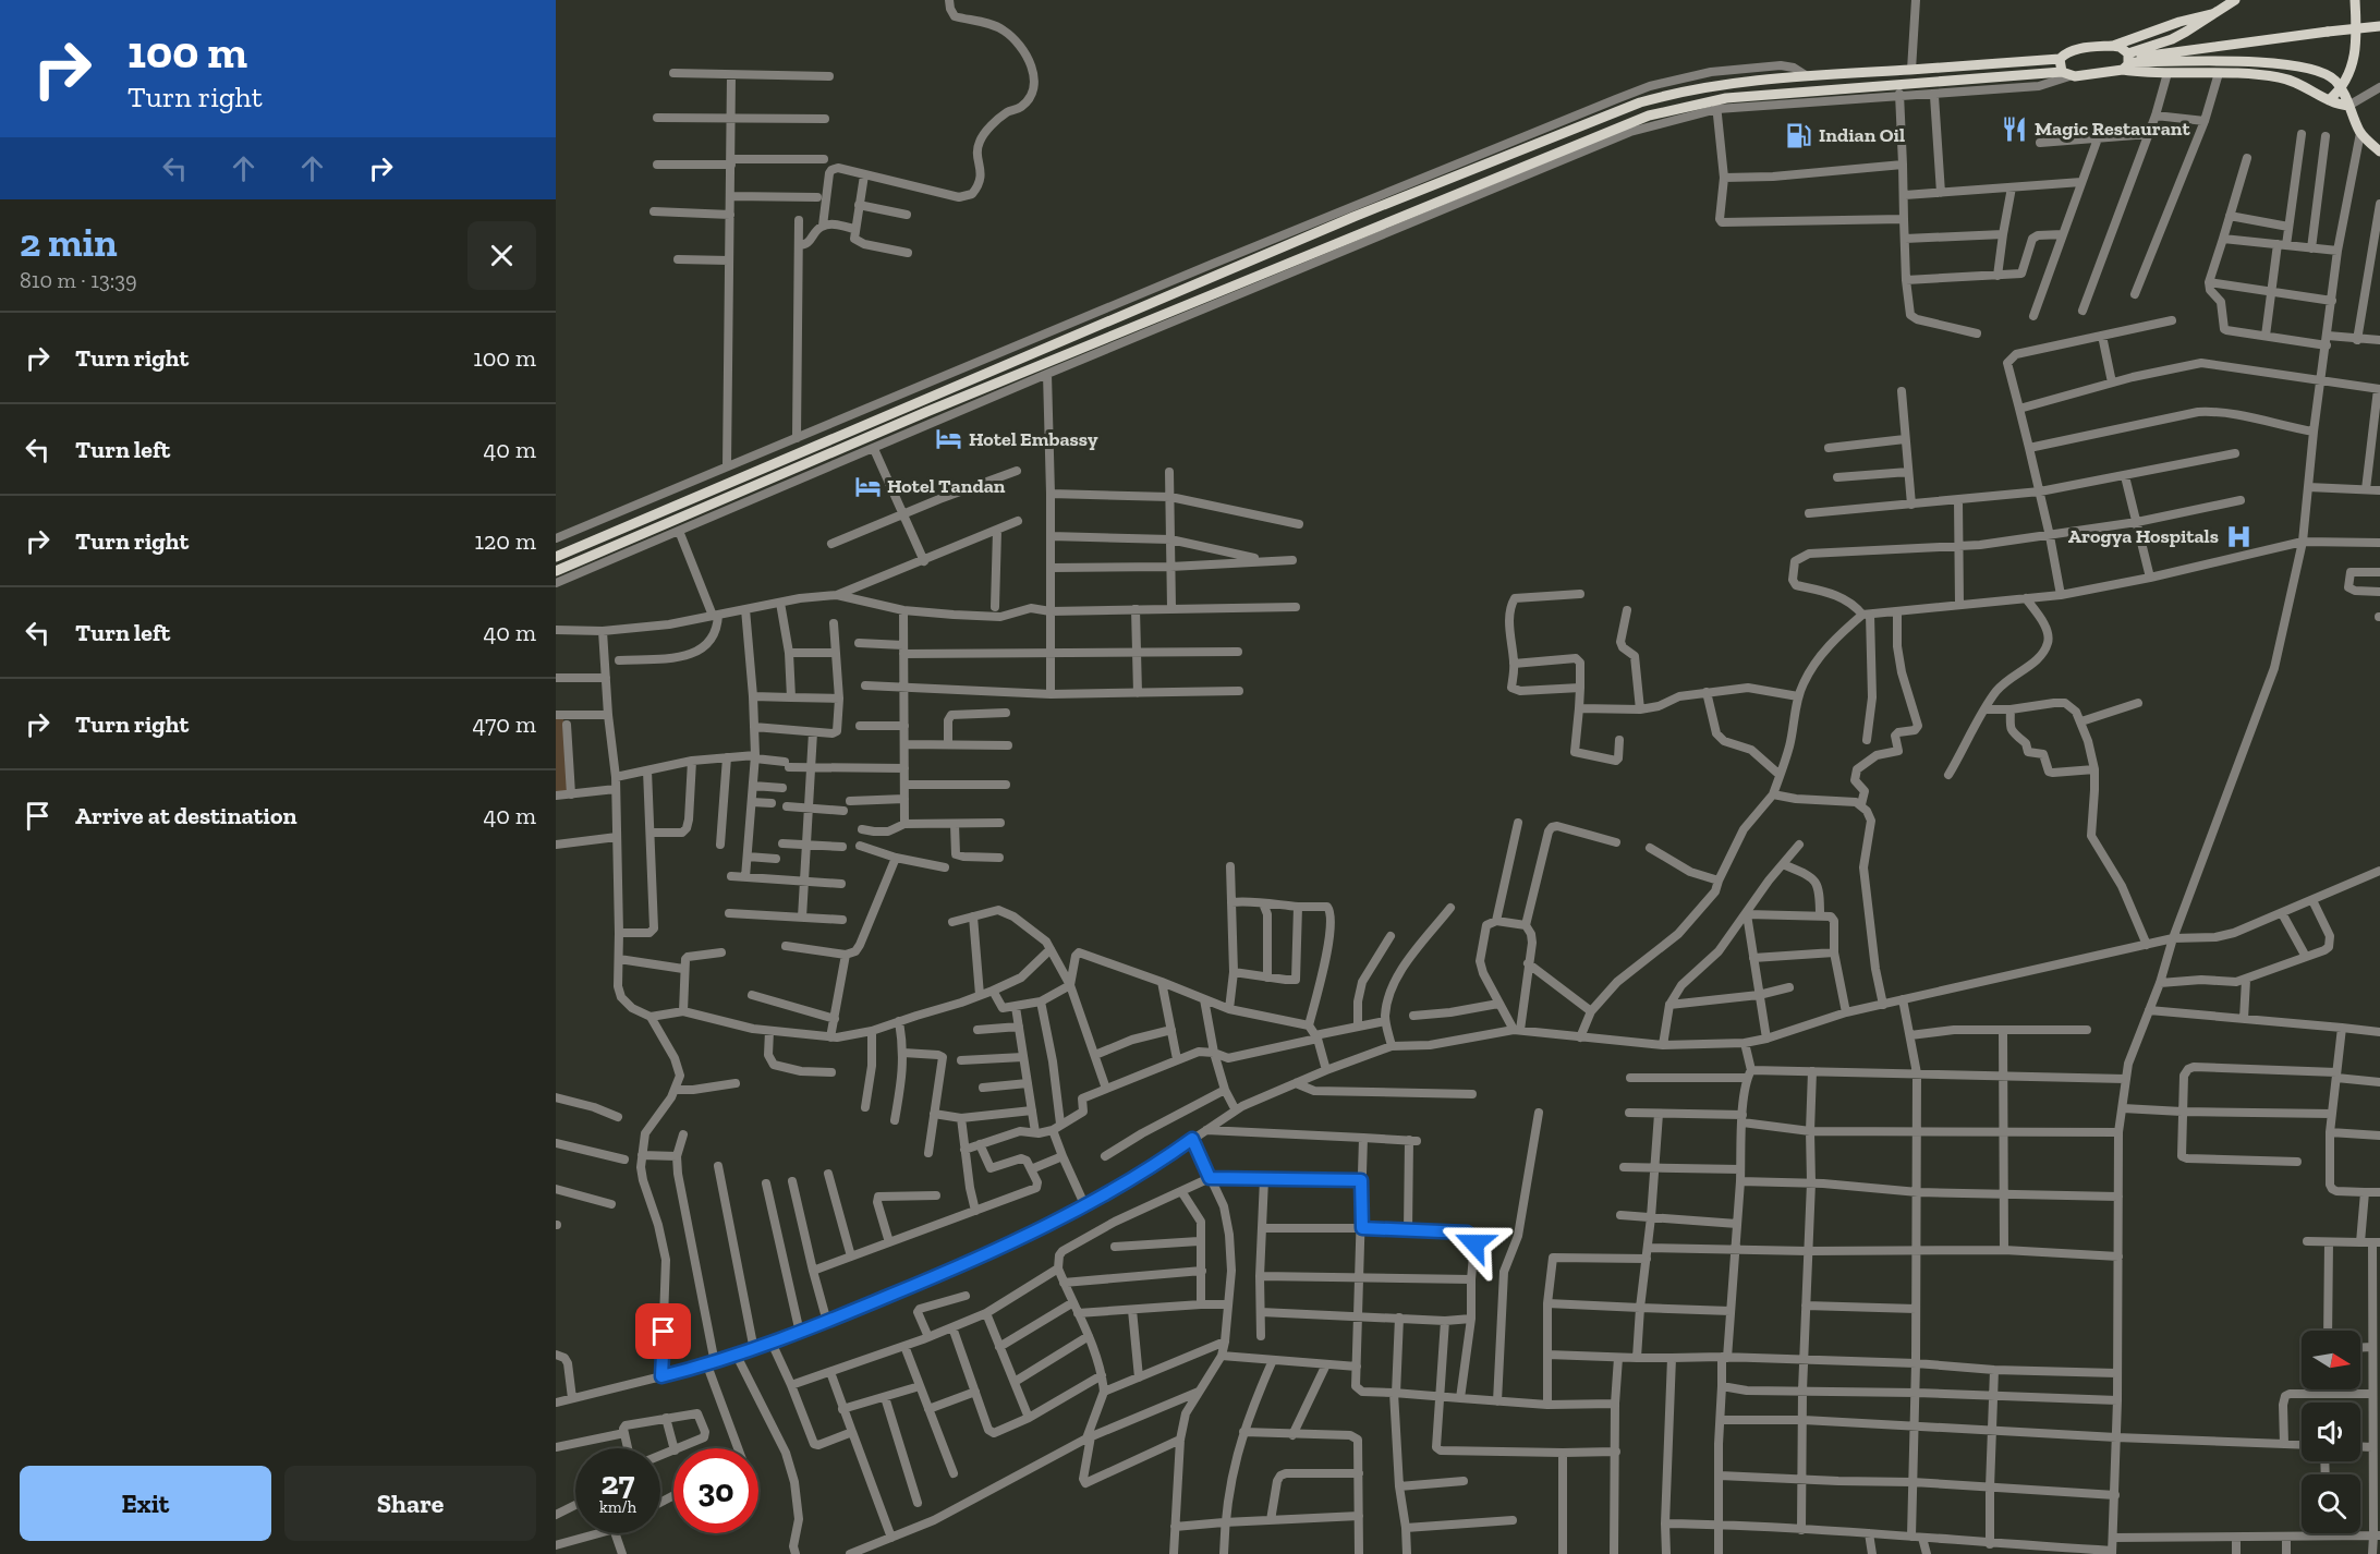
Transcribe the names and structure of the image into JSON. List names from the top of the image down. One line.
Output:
{"places":{"restaurant":["Magic Restaurant"],"fuel station":["Indian Oil"],"hotel":["Hotel Embassy","Hotel Tandan"],"hospital":["Arogya Hospitals"]},"north":"right","page":{"turn":["100 m","Turn right"],"heading":["2 min","810 m · 13:39"],"list":[{"name":"Turn right","value":"100 m"},{"name":"Turn left","value":"40 m"},{"name":"Turn right","value":"120 m"},{"name":"Turn left","value":"40 m"},{"name":"Turn right","value":"470 m"},{"name":"Arrive at destination","value":"40 m"}],"speed":"27 km/h","limit":"30","buttons":["Exit","Share"]}}
